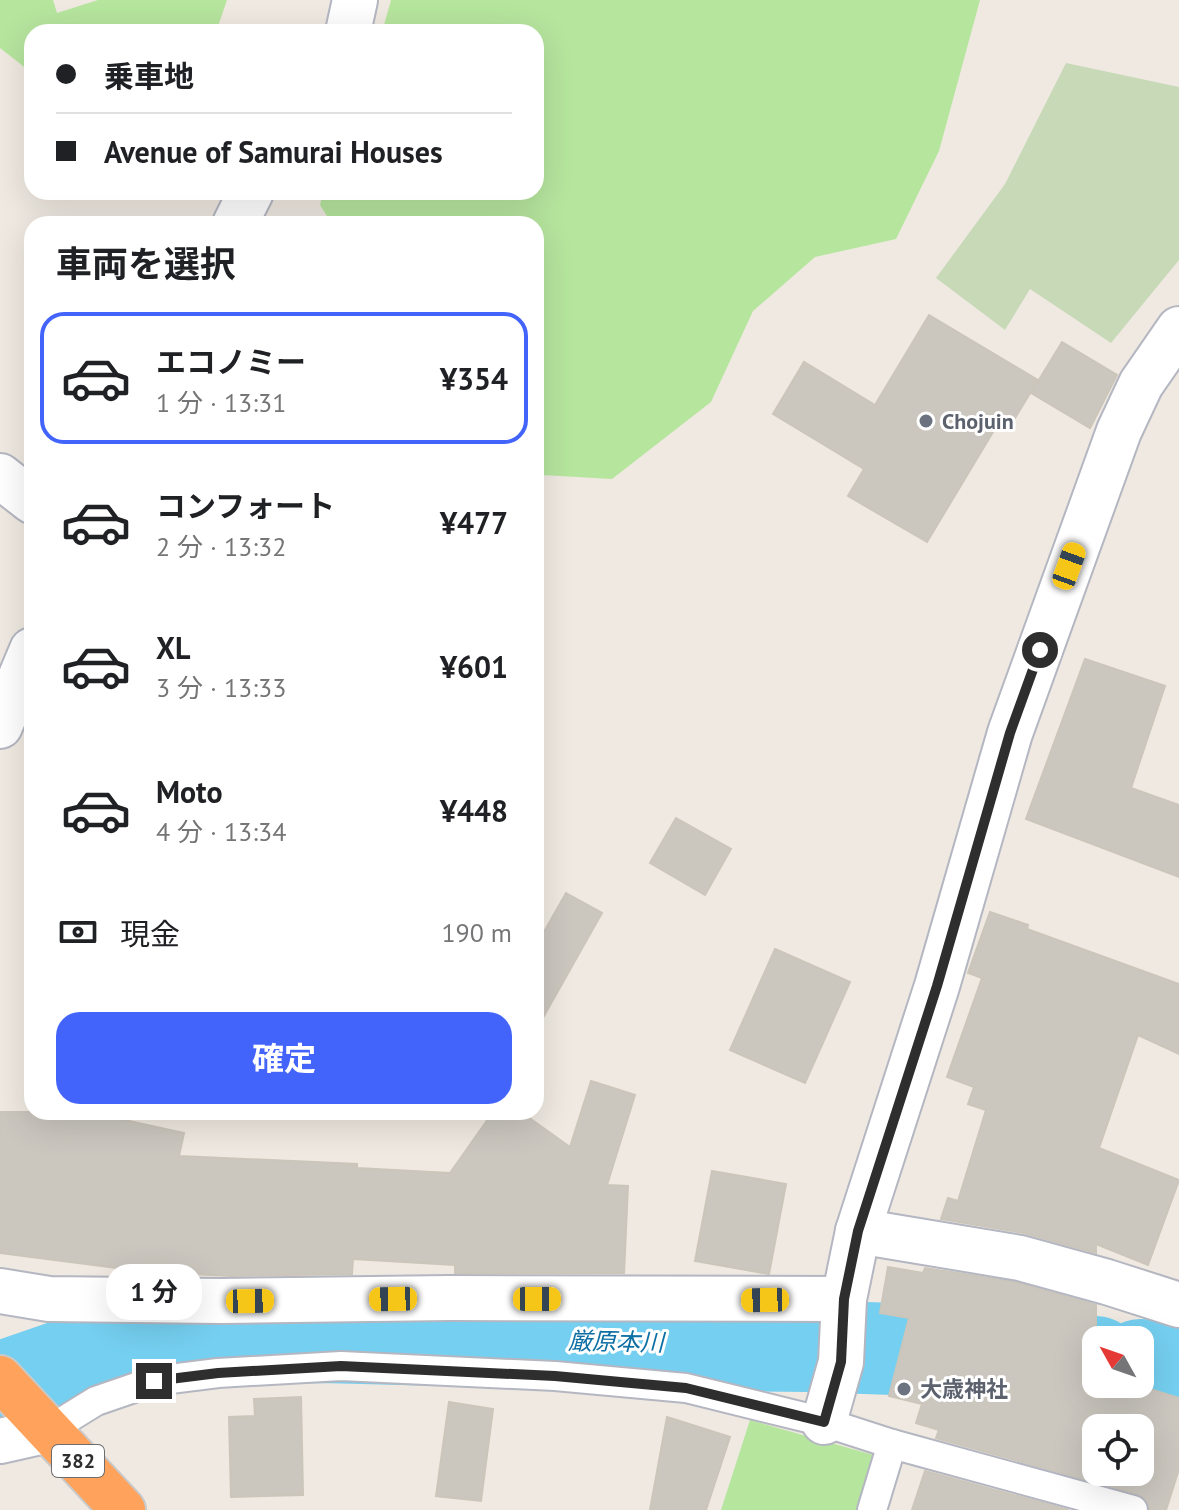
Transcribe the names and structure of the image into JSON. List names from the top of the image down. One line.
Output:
{"streets":{"highway":["382"]},"water":["厳原本川"],"places":["Chojuin","大歳神社"],"north":"top left","page":{"banner":["乗車地","Avenue of Samurai Houses"],"heading":"車両を選択","list":[{"name":"エコノミー","note":"1 分 · 13:31","value":"¥354"},{"name":"コンフォート","note":"2 分 · 13:32","value":"¥477"},{"name":"XL","note":"3 分 · 13:33","value":"¥601"},{"name":"Moto","note":"4 分 · 13:34","value":"¥448"}],"pay":["現金","190 m"],"buttons":"確定","bubble":"1 分"}}
